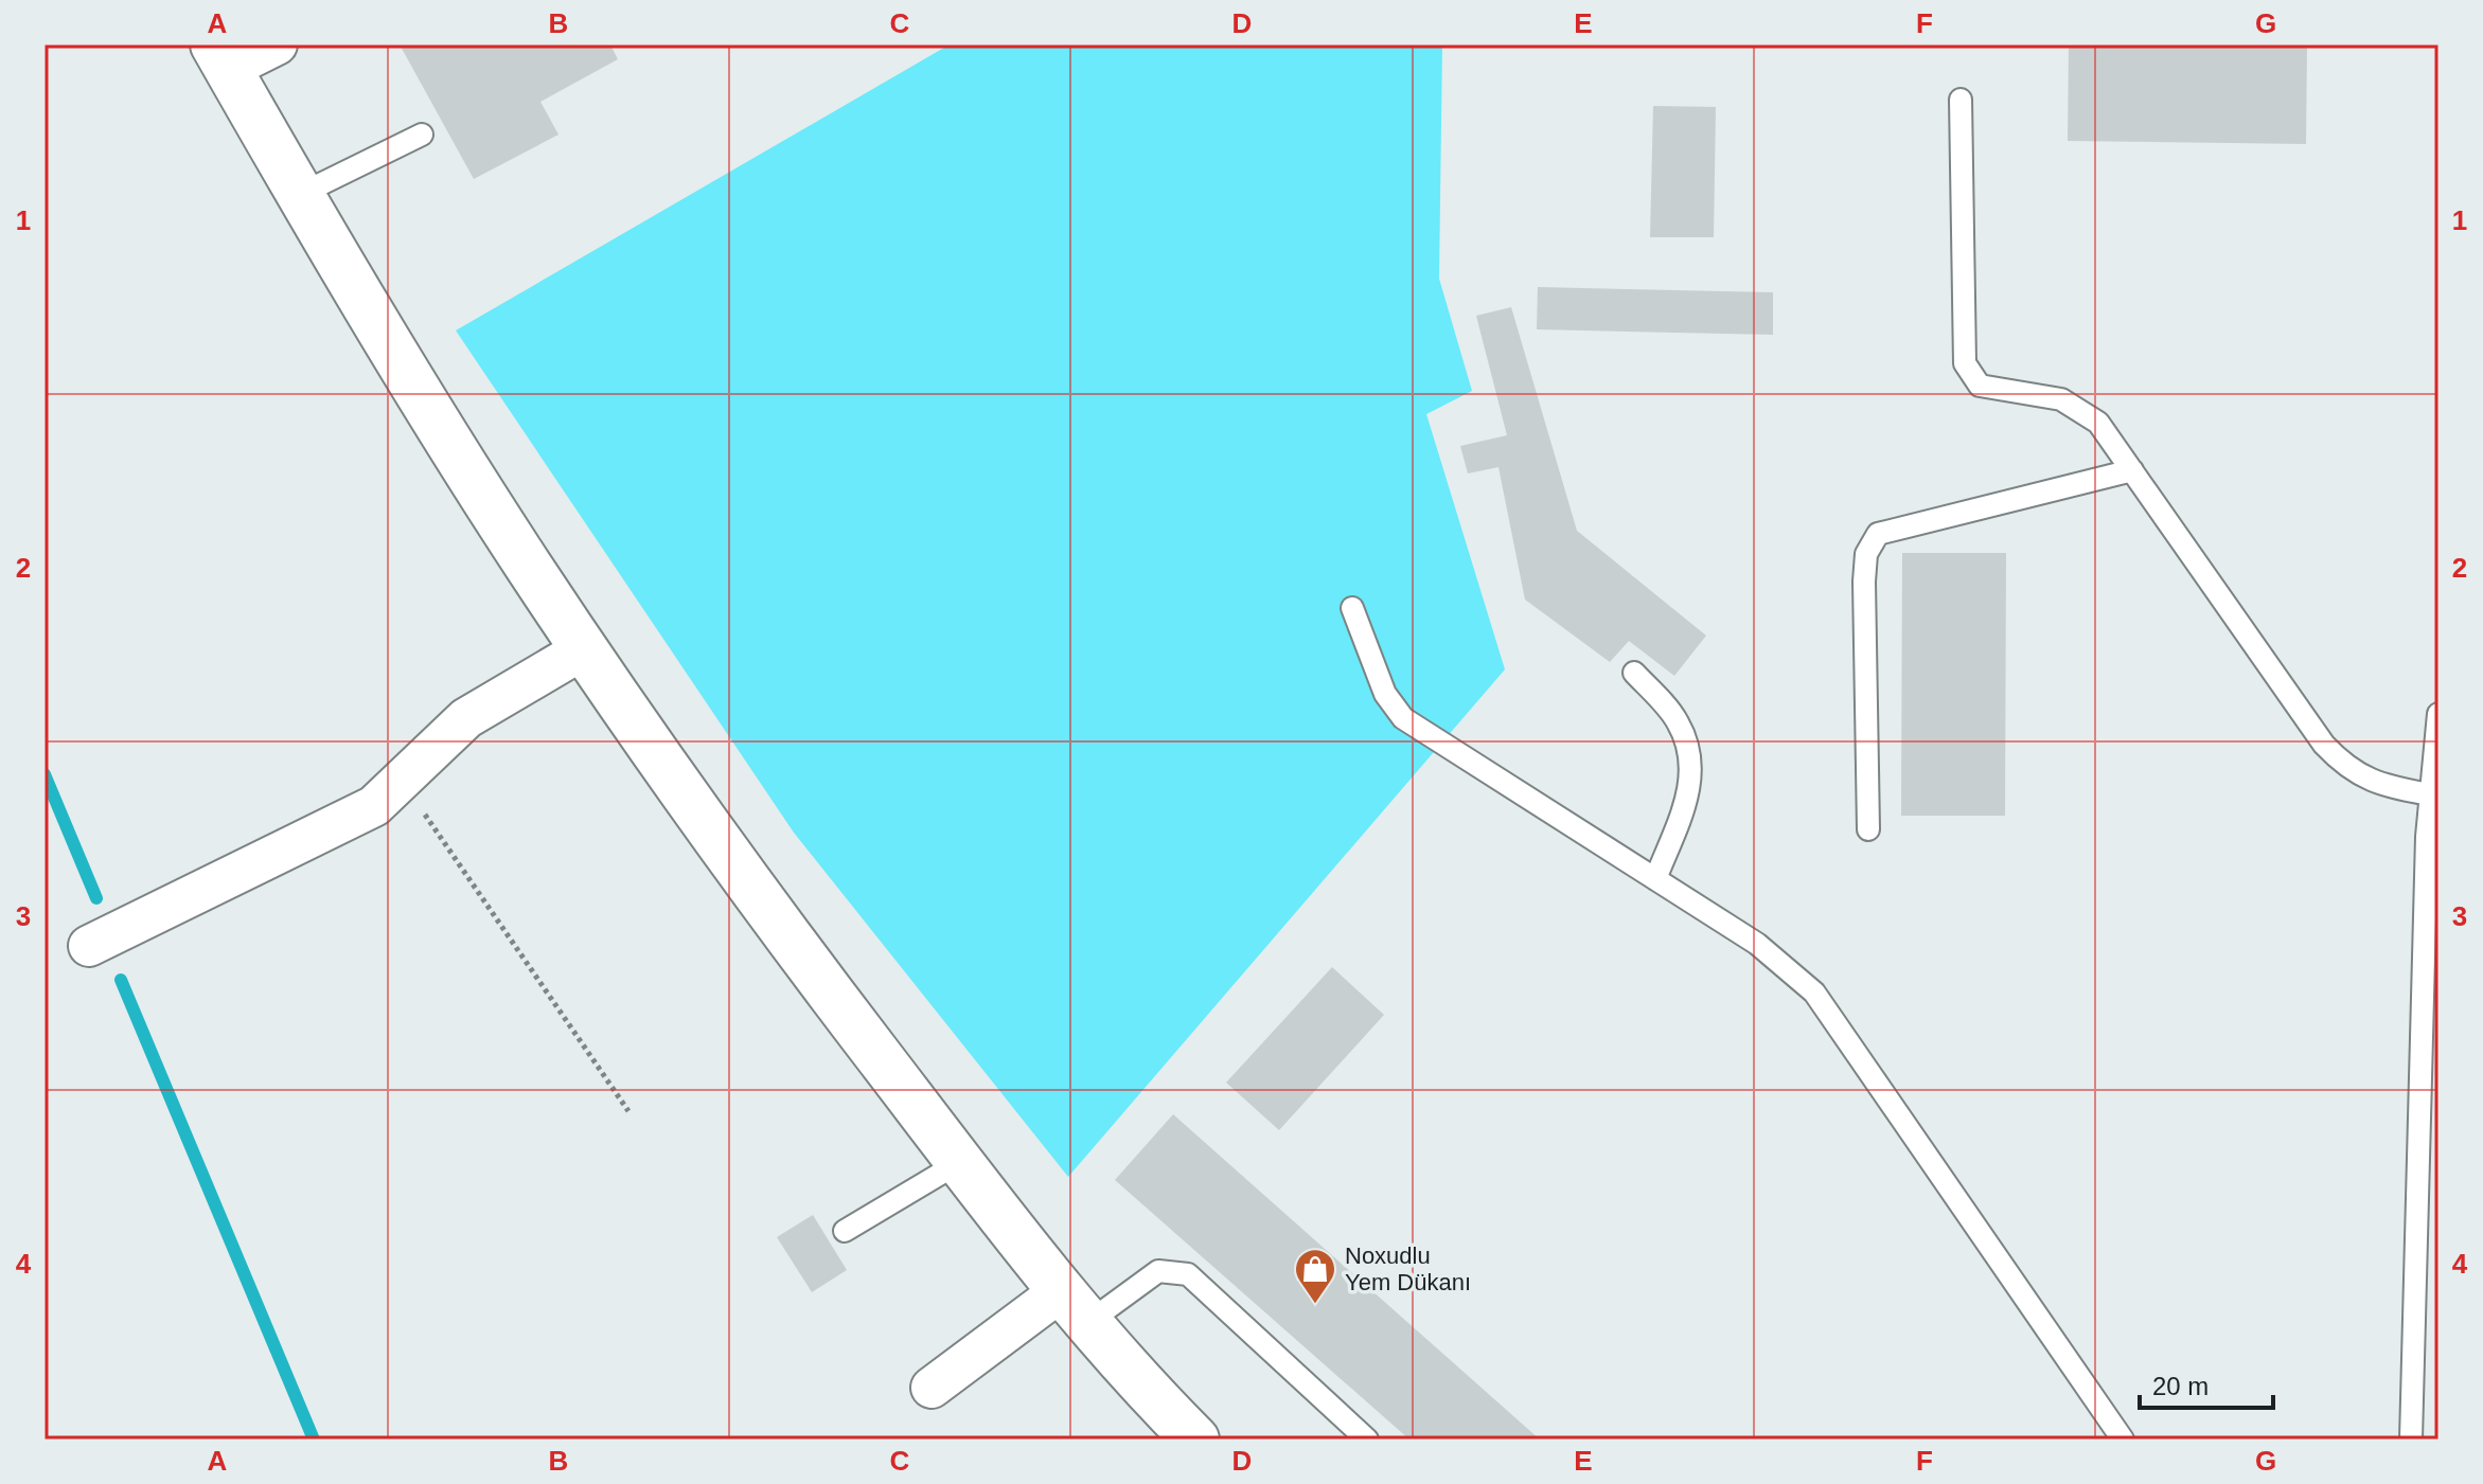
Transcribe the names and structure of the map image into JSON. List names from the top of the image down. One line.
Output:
{"places":{"shop":["Noxudlu Yem Dükanı"]},"scale_bar":"20 m","grid":{"columns":["A","B","C","D","E","F","G"],"rows":["1","2","3","4"]}}
